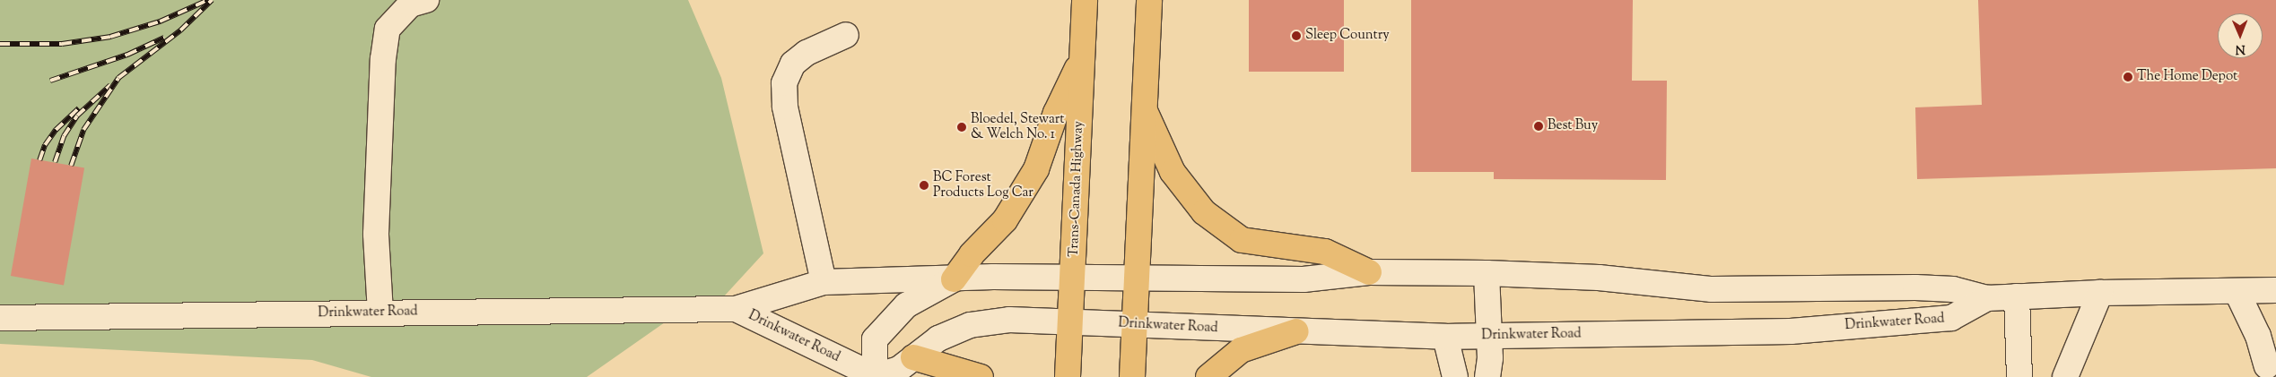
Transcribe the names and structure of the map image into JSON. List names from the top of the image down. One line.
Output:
{"streets":{"highway":["Trans-Canada Highway"],"street":["Drinkwater Road"]},"crossings":[["Trans-Canada Highway","Drinkwater Road"]],"places":["Sleep Country","The Home Depot","Best Buy","Bloedel, Stewart & Welch No. 1","BC Forest Products Log Car"],"north":"bottom"}
